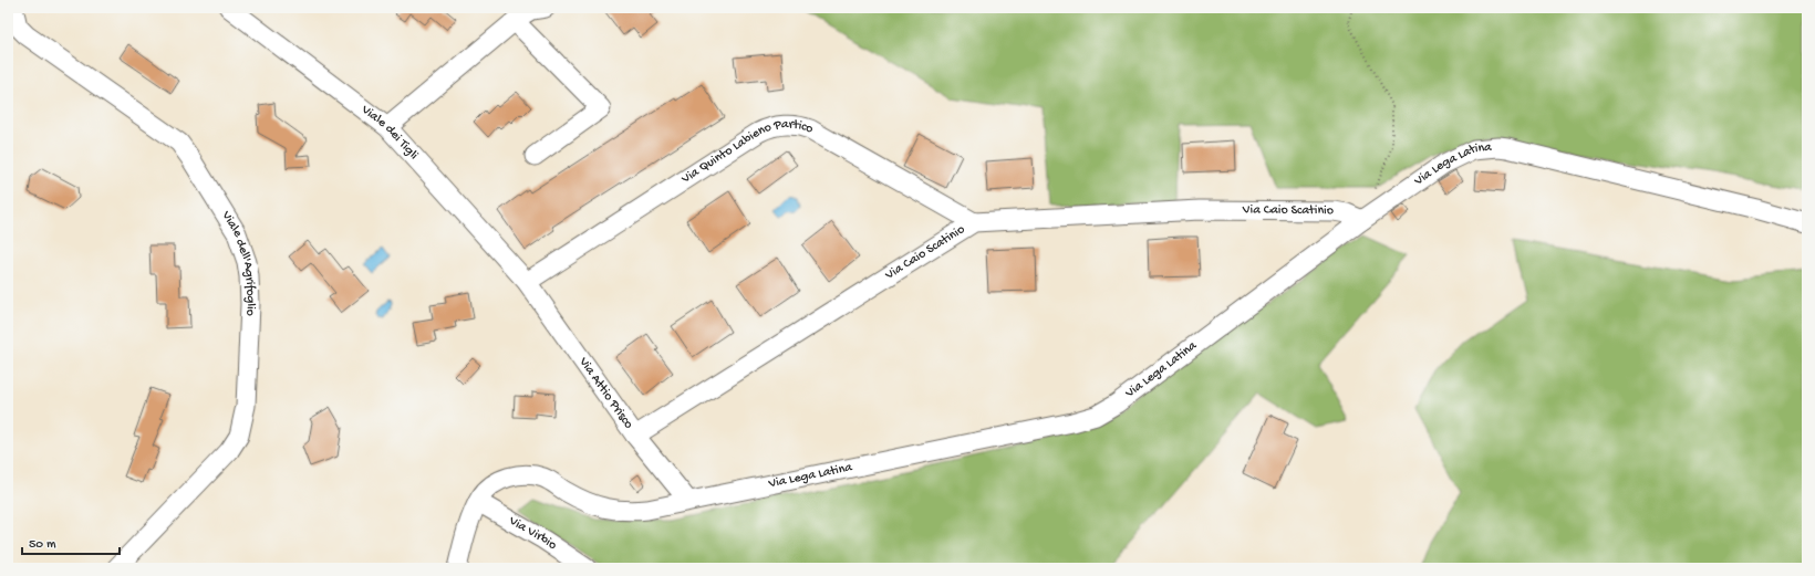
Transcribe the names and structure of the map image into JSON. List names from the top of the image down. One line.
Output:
{"streets":{"street":["Viale dei Tigli","Via Quinto Labieno Partico","Via Lega Latina","Via Caio Scatinio","Viale dell'Agrifoglio","Via Attio Prisco","Via Virbio"]},"crossings":[["Viale dei Tigli","Via Quinto Labieno Partico"],["Viale dei Tigli","Via Attio Prisco"],["Via Quinto Labieno Partico","Via Caio Scatinio"],["Via Quinto Labieno Partico","Via Attio Prisco"],["Via Lega Latina","Via Caio Scatinio"],["Via Lega Latina","Via Attio Prisco"],["Via Lega Latina","Via Virbio"],["Via Caio Scatinio","Via Attio Prisco"]],"scale_bar":"50 m"}
